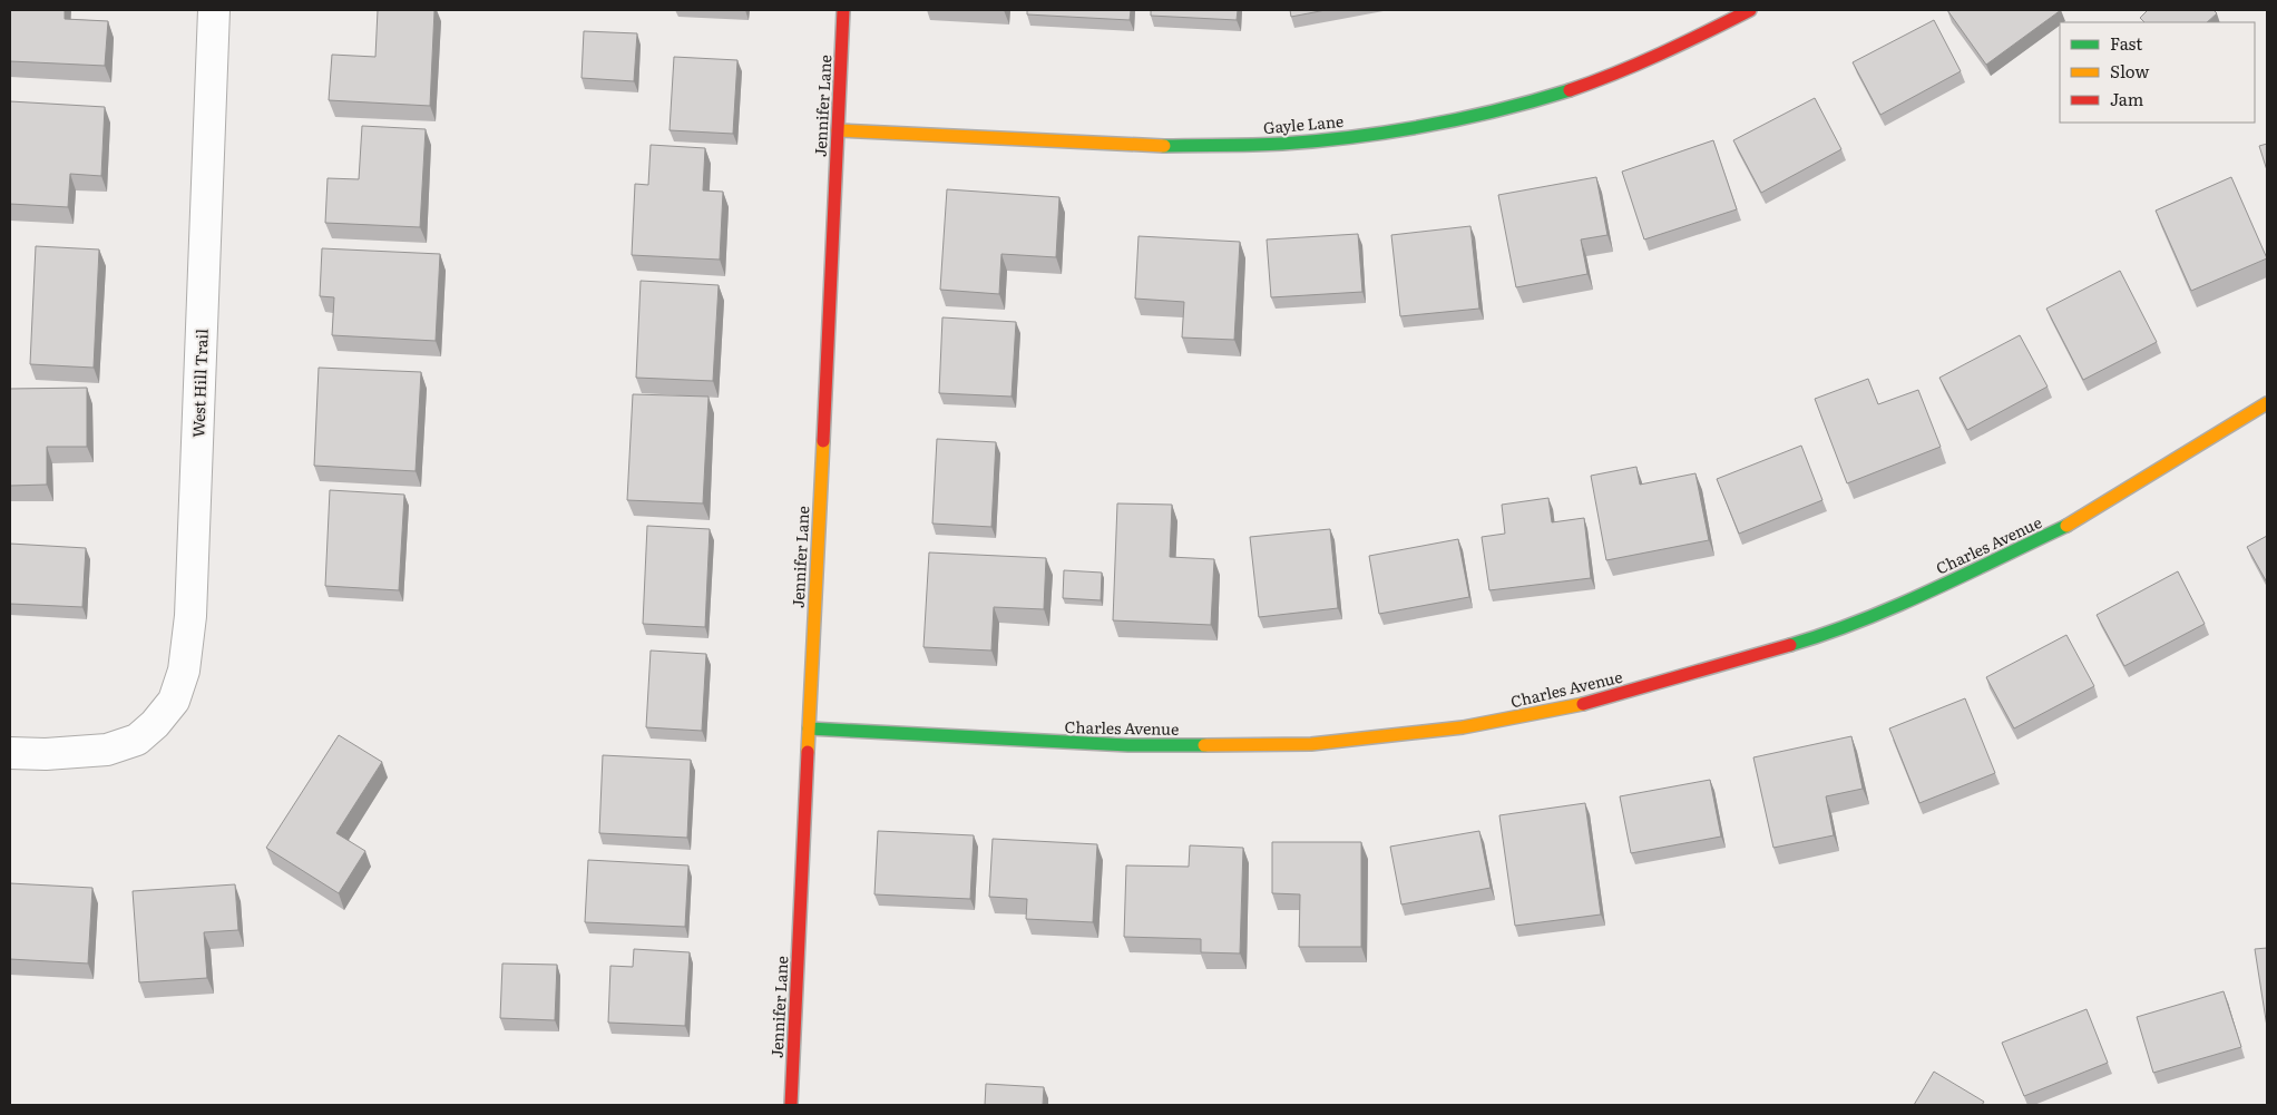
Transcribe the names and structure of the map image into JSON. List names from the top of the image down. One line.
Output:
{"streets":{"street":["Jennifer Lane","Gayle Lane","West Hill Trail","Charles Avenue"]},"crossings":[["Jennifer Lane","Gayle Lane"],["Jennifer Lane","Charles Avenue"]],"legend":["Fast","Slow","Jam"]}
